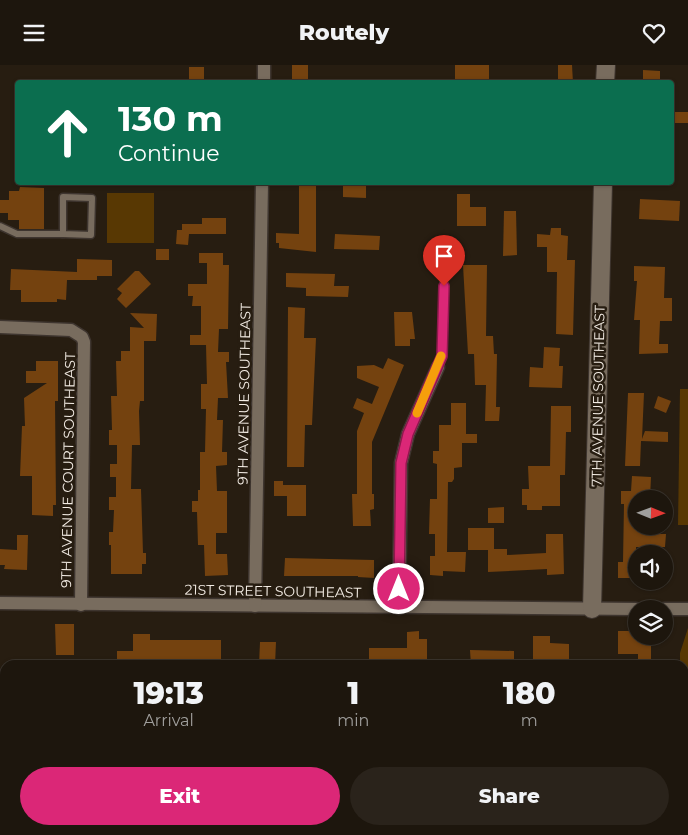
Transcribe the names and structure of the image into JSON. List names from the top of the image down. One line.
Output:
{"streets":{"street":["9TH AVENUE SOUTHEAST","7TH AVENUE SOUTHEAST","9TH AVENUE COURT SOUTHEAST","21ST STREET SOUTHEAST"]},"crossings":[["9TH AVENUE SOUTHEAST","21ST STREET SOUTHEAST"],["7TH AVENUE SOUTHEAST","21ST STREET SOUTHEAST"],["9TH AVENUE COURT SOUTHEAST","21ST STREET SOUTHEAST"]],"north":"right","page":{"header":"Routely","turn":["130 m","Continue"],"eta":["19:13","Arrival","1","min","180","m"],"buttons":["Exit","Share"]}}
